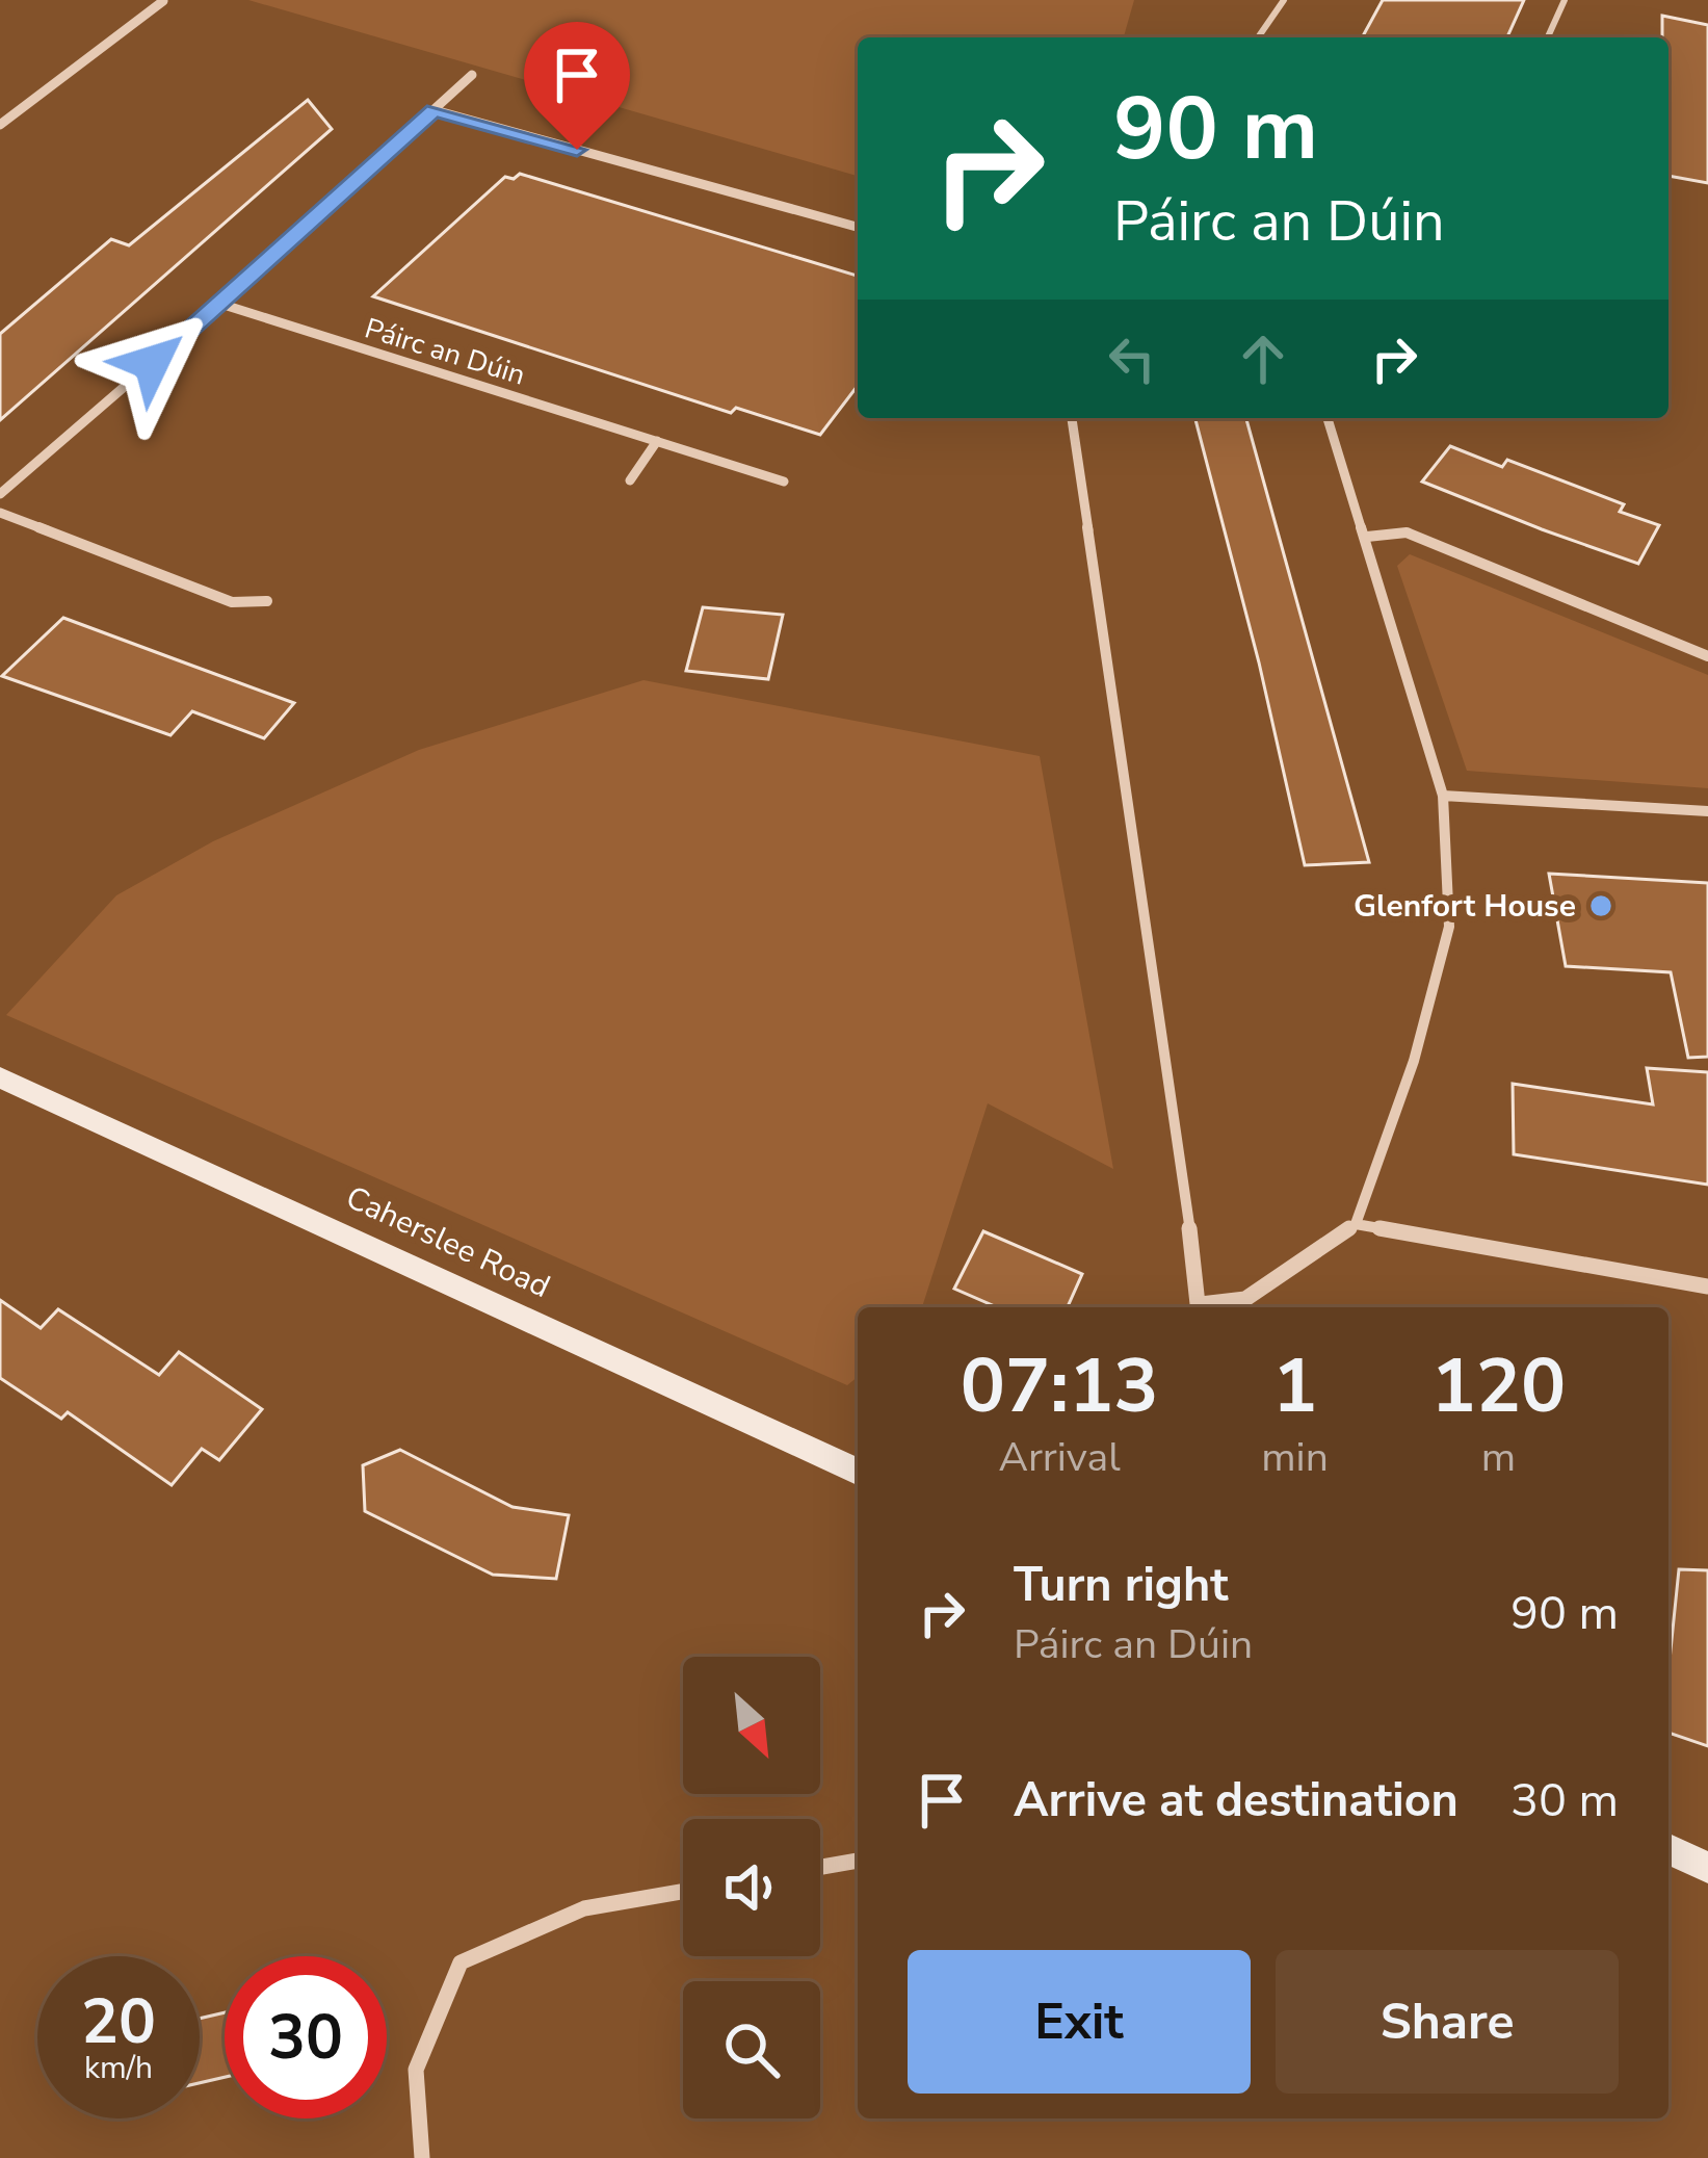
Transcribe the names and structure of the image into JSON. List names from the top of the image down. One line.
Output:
{"streets":{"main road":["Caherslee Road"],"street":["Páirc an Dúin"]},"places":["Glenfort House"],"north":"bottom right","page":{"turn":["90 m","Páirc an Dúin"],"eta":["07:13","Arrival","1","min","120","m"],"list":[{"name":"Turn right","note":"Páirc an Dúin","value":"90 m"},{"name":"Arrive at destination","value":"30 m"}],"buttons":["Exit","Share"],"speed":"20 km/h","limit":"30"}}
